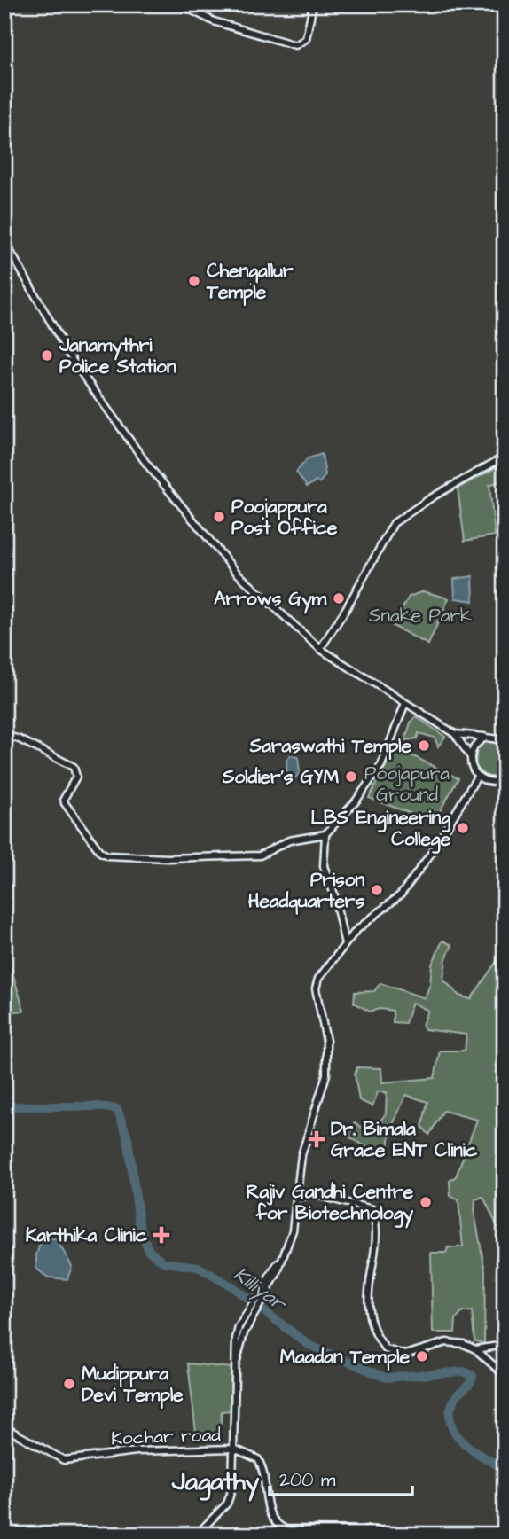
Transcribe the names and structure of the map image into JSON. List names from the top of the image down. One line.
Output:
{"streets":{"main road":["Kochar road"]},"districts":["Jagathy"],"water":["Killiyar"],"parks":["Snake Park","Poojapura Ground"],"places":{"other":["Chengallur Temple","Janamythri Police Station","Poojappura Post Office","Arrows Gym","Saraswathi Temple","Soldier's GYM","LBS Engineering College","Prison Headquarters","Rajiv Gandhi Centre for Biotechnology","Maadan Temple","Mudippura Devi Temple"],"health":["Dr. Bimala Grace ENT Clinic","Karthika Clinic"]},"scale_bar":"200 m"}
